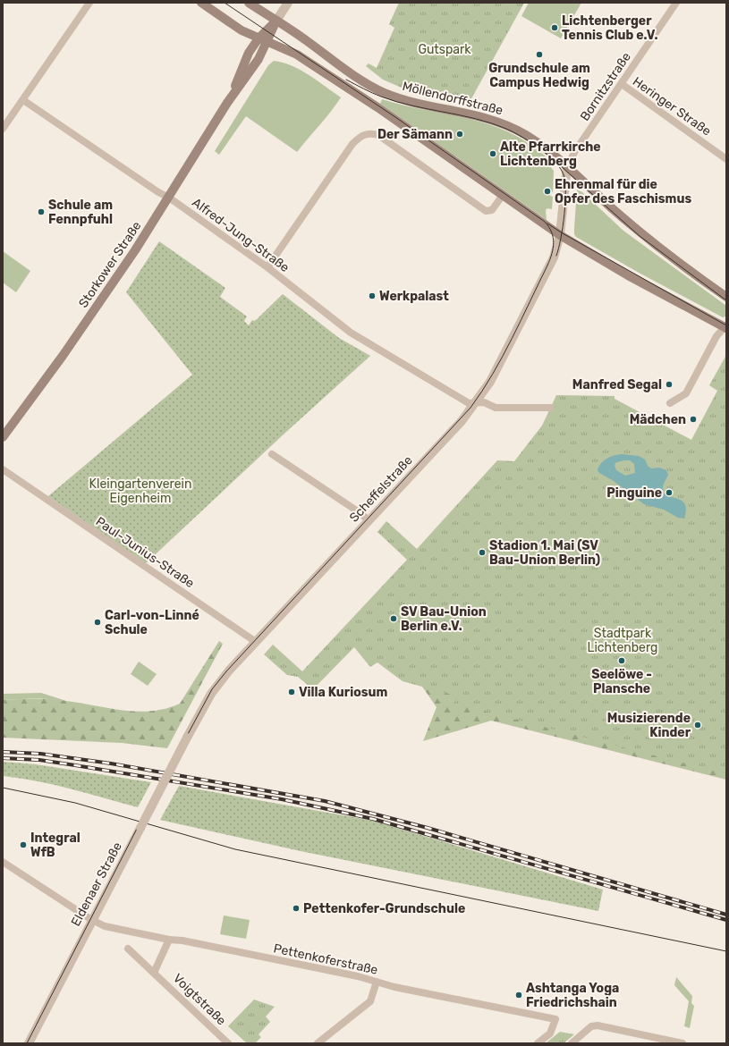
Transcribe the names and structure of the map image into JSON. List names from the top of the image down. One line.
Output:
{"streets":{"main road":["Möllendorffstraße","Storkower Straße"],"street":["Bornitzstraße","Heringer Straße","Alfred-Jung-Straße","Scheffelstraße","Paul-Junius-Straße","Eldenaer Straße","Pettenkoferstraße","Voigtstraße"]},"crossings":[["Bornitzstraße","Möllendorffstraße"],["Bornitzstraße","Heringer Straße"],["Bornitzstraße","Scheffelstraße"],["Möllendorffstraße","Storkower Straße"],["Möllendorffstraße","Scheffelstraße"],["Alfred-Jung-Straße","Storkower Straße"],["Alfred-Jung-Straße","Scheffelstraße"],["Scheffelstraße","Paul-Junius-Straße"],["Scheffelstraße","Eldenaer Straße"],["Eldenaer Straße","Pettenkoferstraße"],["Pettenkoferstraße","Voigtstraße"]],"parks":["Gutspark","Kleingartenverein Eigenheim","Stadtpark Lichtenberg"],"places":["Lichtenberger Tennis Club e.V.","Grundschule am Campus Hedwig","Der Sämann","Alte Pfarrkirche Lichtenberg","Ehrenmal für die Opfer des Faschismus","Schule am Fennpfuhl","Werkpalast","Manfred Segal","Mädchen","Pinguine","Stadion 1. Mai (SV Bau-Union Berlin)","SV Bau-Union Berlin e.V.","Carl-von-Linné Schule","Seelöwe - Plansche","Villa Kuriosum","Musizierende Kinder","Integral WfB","Pettenkofer-Grundschule","Ashtanga Yoga Friedrichshain"]}
